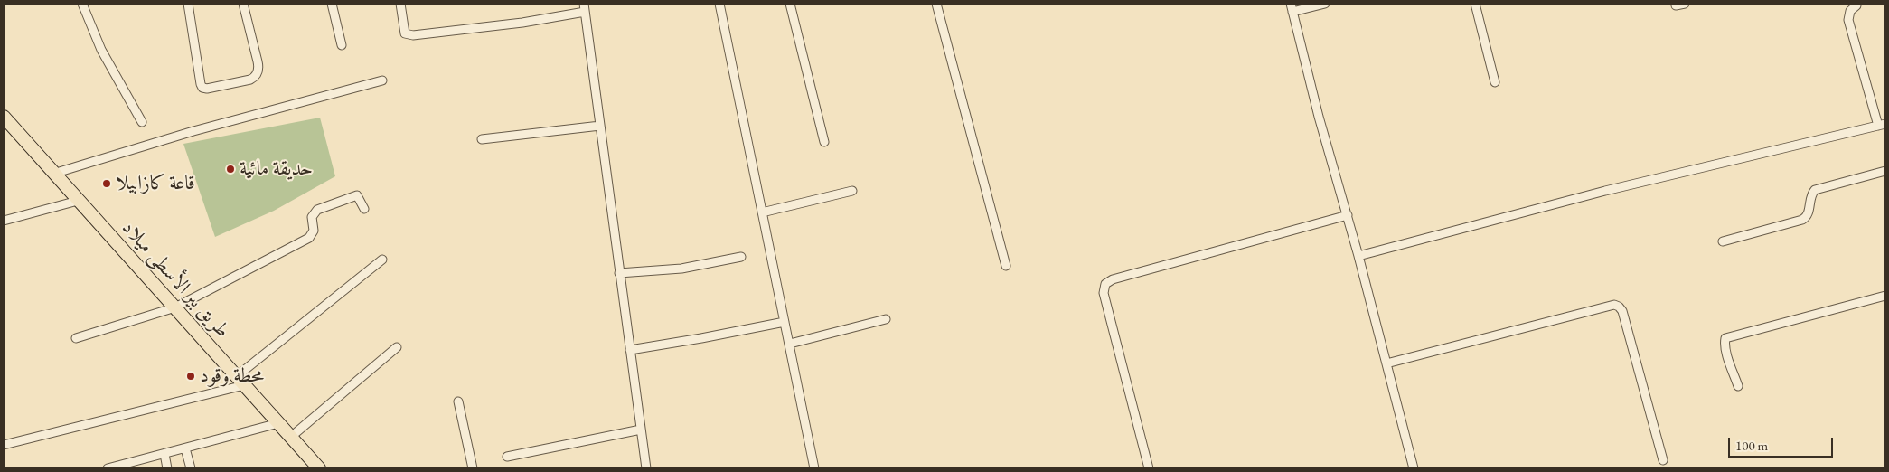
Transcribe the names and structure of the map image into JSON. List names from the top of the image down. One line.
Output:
{"streets":{"main road":["طريق بير الأسطى ميلاد"]},"places":["حديقة مائية","قاعة كازابيلا","محطة وقود"],"scale_bar":"100 m"}
